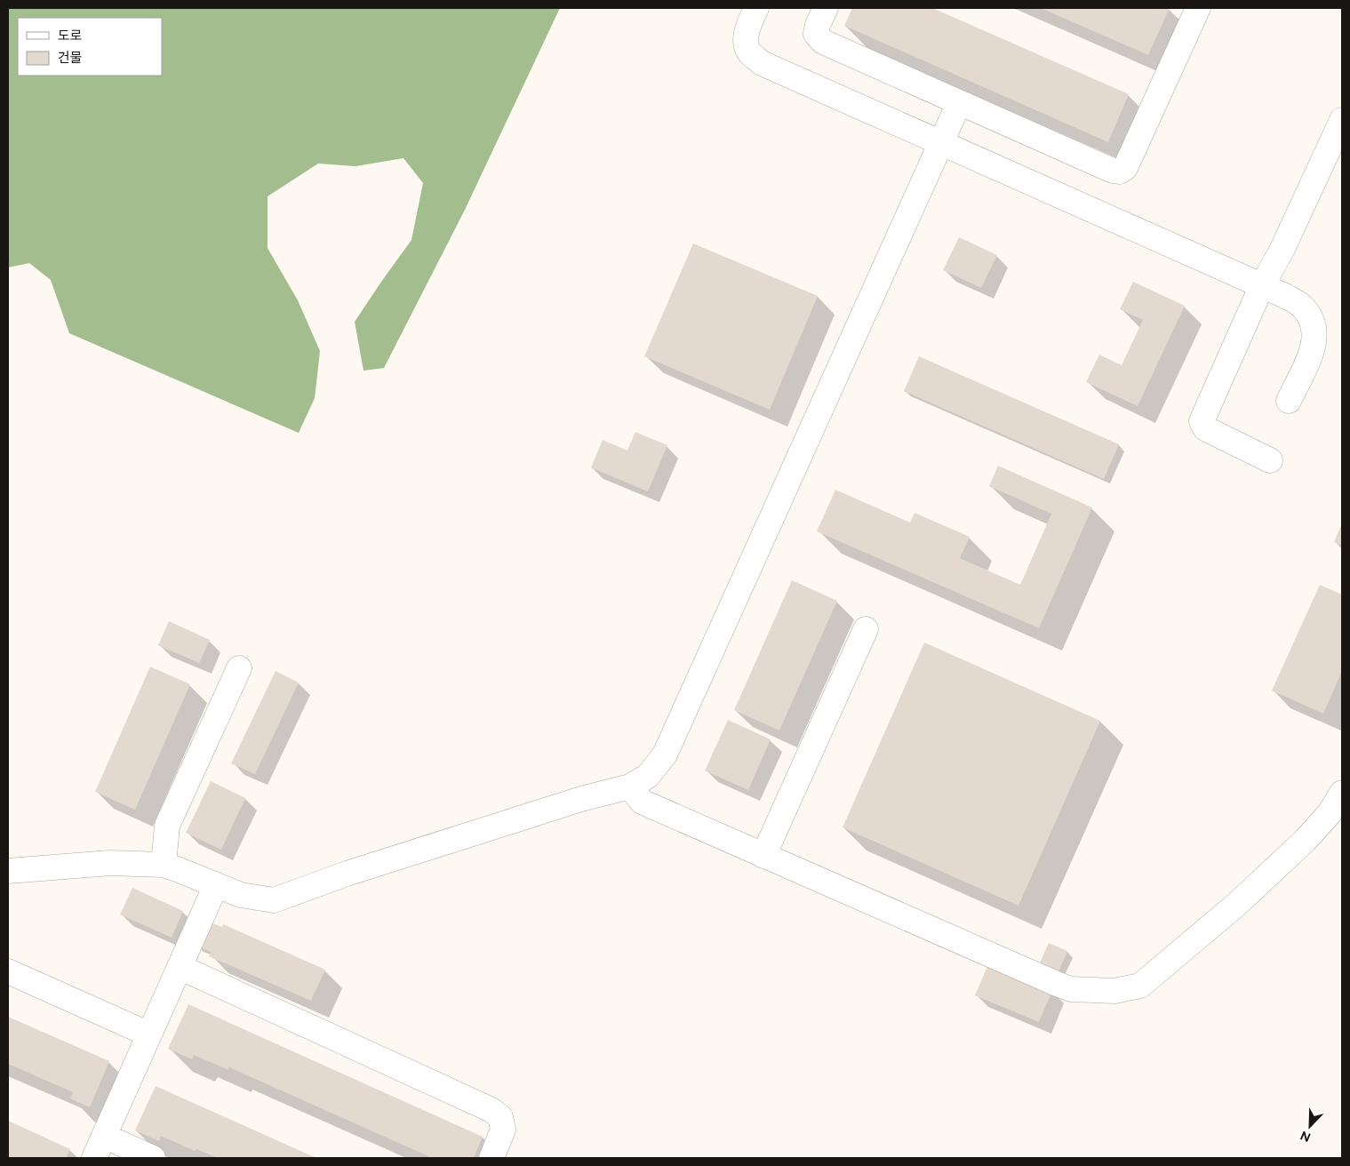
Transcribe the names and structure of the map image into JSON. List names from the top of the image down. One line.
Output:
{"legend":["도로","건물"],"north":"bottom left"}
